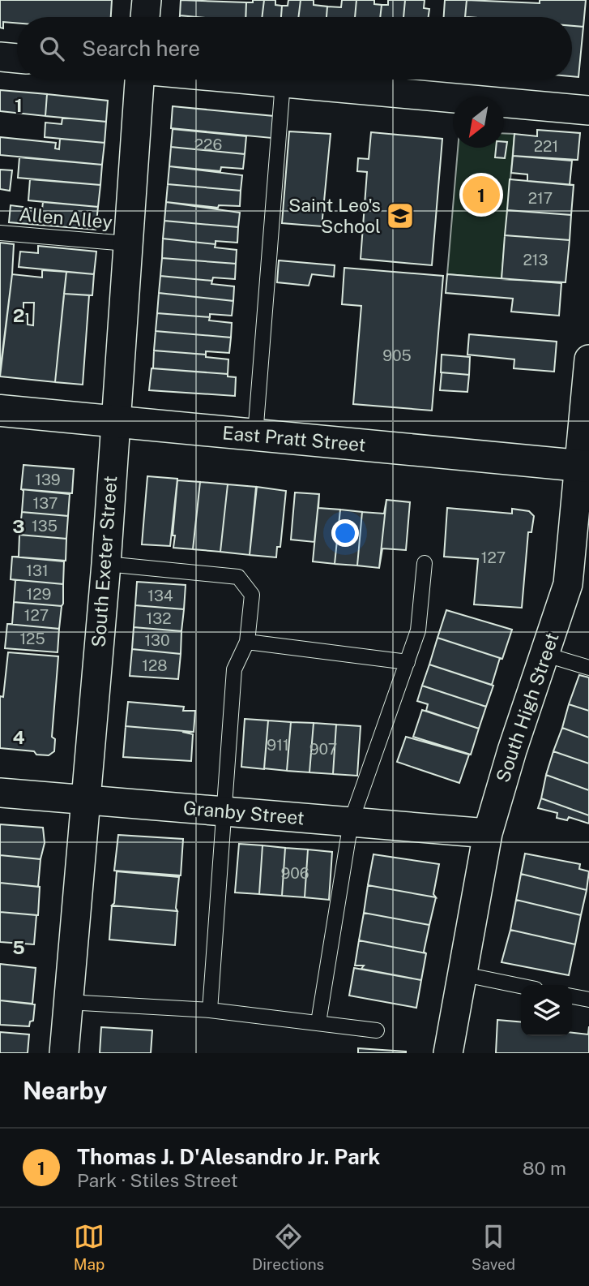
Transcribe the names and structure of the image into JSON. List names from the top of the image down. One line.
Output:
{"streets":{"main road":["East Pratt Street"],"street":["South Exeter Street","South High Street","Granby Street"],"lane":["Allen Alley"]},"crossings":[["Allen Alley","South Exeter Street"],["East Pratt Street","South Exeter Street"],["East Pratt Street","South High Street"],["South Exeter Street","Granby Street"],["South High Street","Granby Street"]],"places":{"school or university":["Saint Leo's School"]},"house_numbers":["226","221","217","213","905","139","137","135","127","131","129","134","127","132","125","130","128","911","907","906"],"north":"bottom left","page":{"search":"Search here","pins":"1","heading":"Nearby","list":[{"mark":"1","name":"Thomas J. D'Alesandro Jr. Park","note":"Park · Stiles Street","value":"80 m"}],"nav":["Map","Directions","Saved"]},"grid":{"rows":["1","2","3","4","5"]}}
